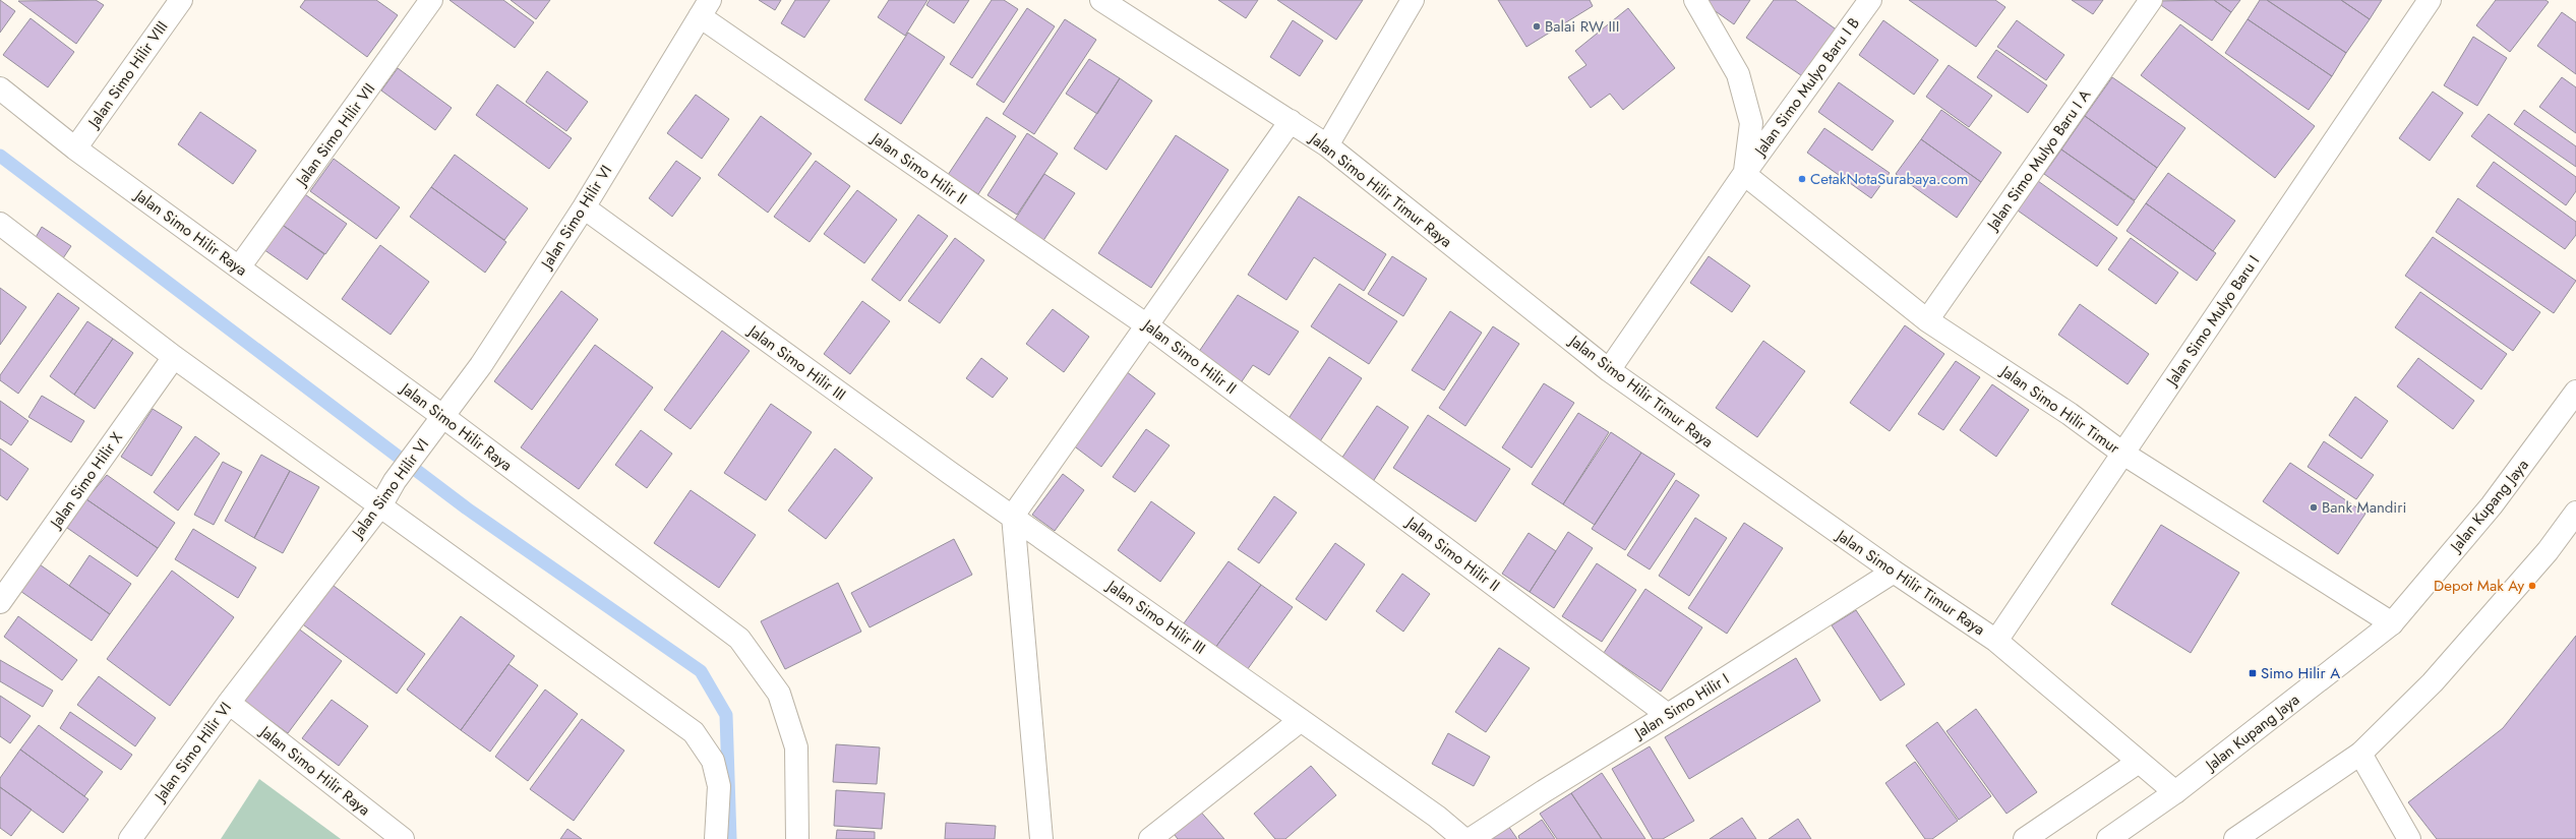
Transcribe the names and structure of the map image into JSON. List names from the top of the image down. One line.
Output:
{"streets":{"street":["Jalan Simo Hilir VIII","Jalan Simo Mulyo Baru I B","Jalan Simo Hilir VII","Jalan Simo Mulyo Baru I A","Jalan Simo Hilir II","Jalan Simo Hilir Timur Raya","Jalan Simo Hilir VI","Jalan Simo Hilir Raya","Jalan Simo Mulyo Baru I","Jalan Simo Hilir III","Jalan Simo Hilir Timur","Jalan Simo Hilir X","Jalan Kupang Jaya","Jalan Simo Hilir I"]},"crossings":[["Jalan Simo Hilir VIII","Jalan Simo Hilir Raya"],["Jalan Simo Mulyo Baru I B","Jalan Simo Hilir Timur Raya"],["Jalan Simo Mulyo Baru I B","Jalan Simo Hilir Timur"],["Jalan Simo Hilir VII","Jalan Simo Hilir Raya"],["Jalan Simo Mulyo Baru I A","Jalan Simo Hilir Timur"],["Jalan Simo Hilir II","Jalan Simo Hilir VI"],["Jalan Simo Hilir II","Jalan Simo Hilir I"],["Jalan Simo Hilir Timur Raya","Jalan Simo Mulyo Baru I"],["Jalan Simo Hilir Timur Raya","Jalan Kupang Jaya"],["Jalan Simo Hilir Timur Raya","Jalan Simo Hilir I"],["Jalan Simo Hilir VI","Jalan Simo Hilir Raya"],["Jalan Simo Hilir VI","Jalan Simo Hilir III"],["Jalan Simo Mulyo Baru I","Jalan Simo Hilir Timur"],["Jalan Simo Hilir Timur","Jalan Kupang Jaya"]],"places":{"other":["Balai RW III","CetakNotaSurabaya.com","Bank Mandiri","Depot Mak Ay"],"transit":["Simo Hilir A"]}}
